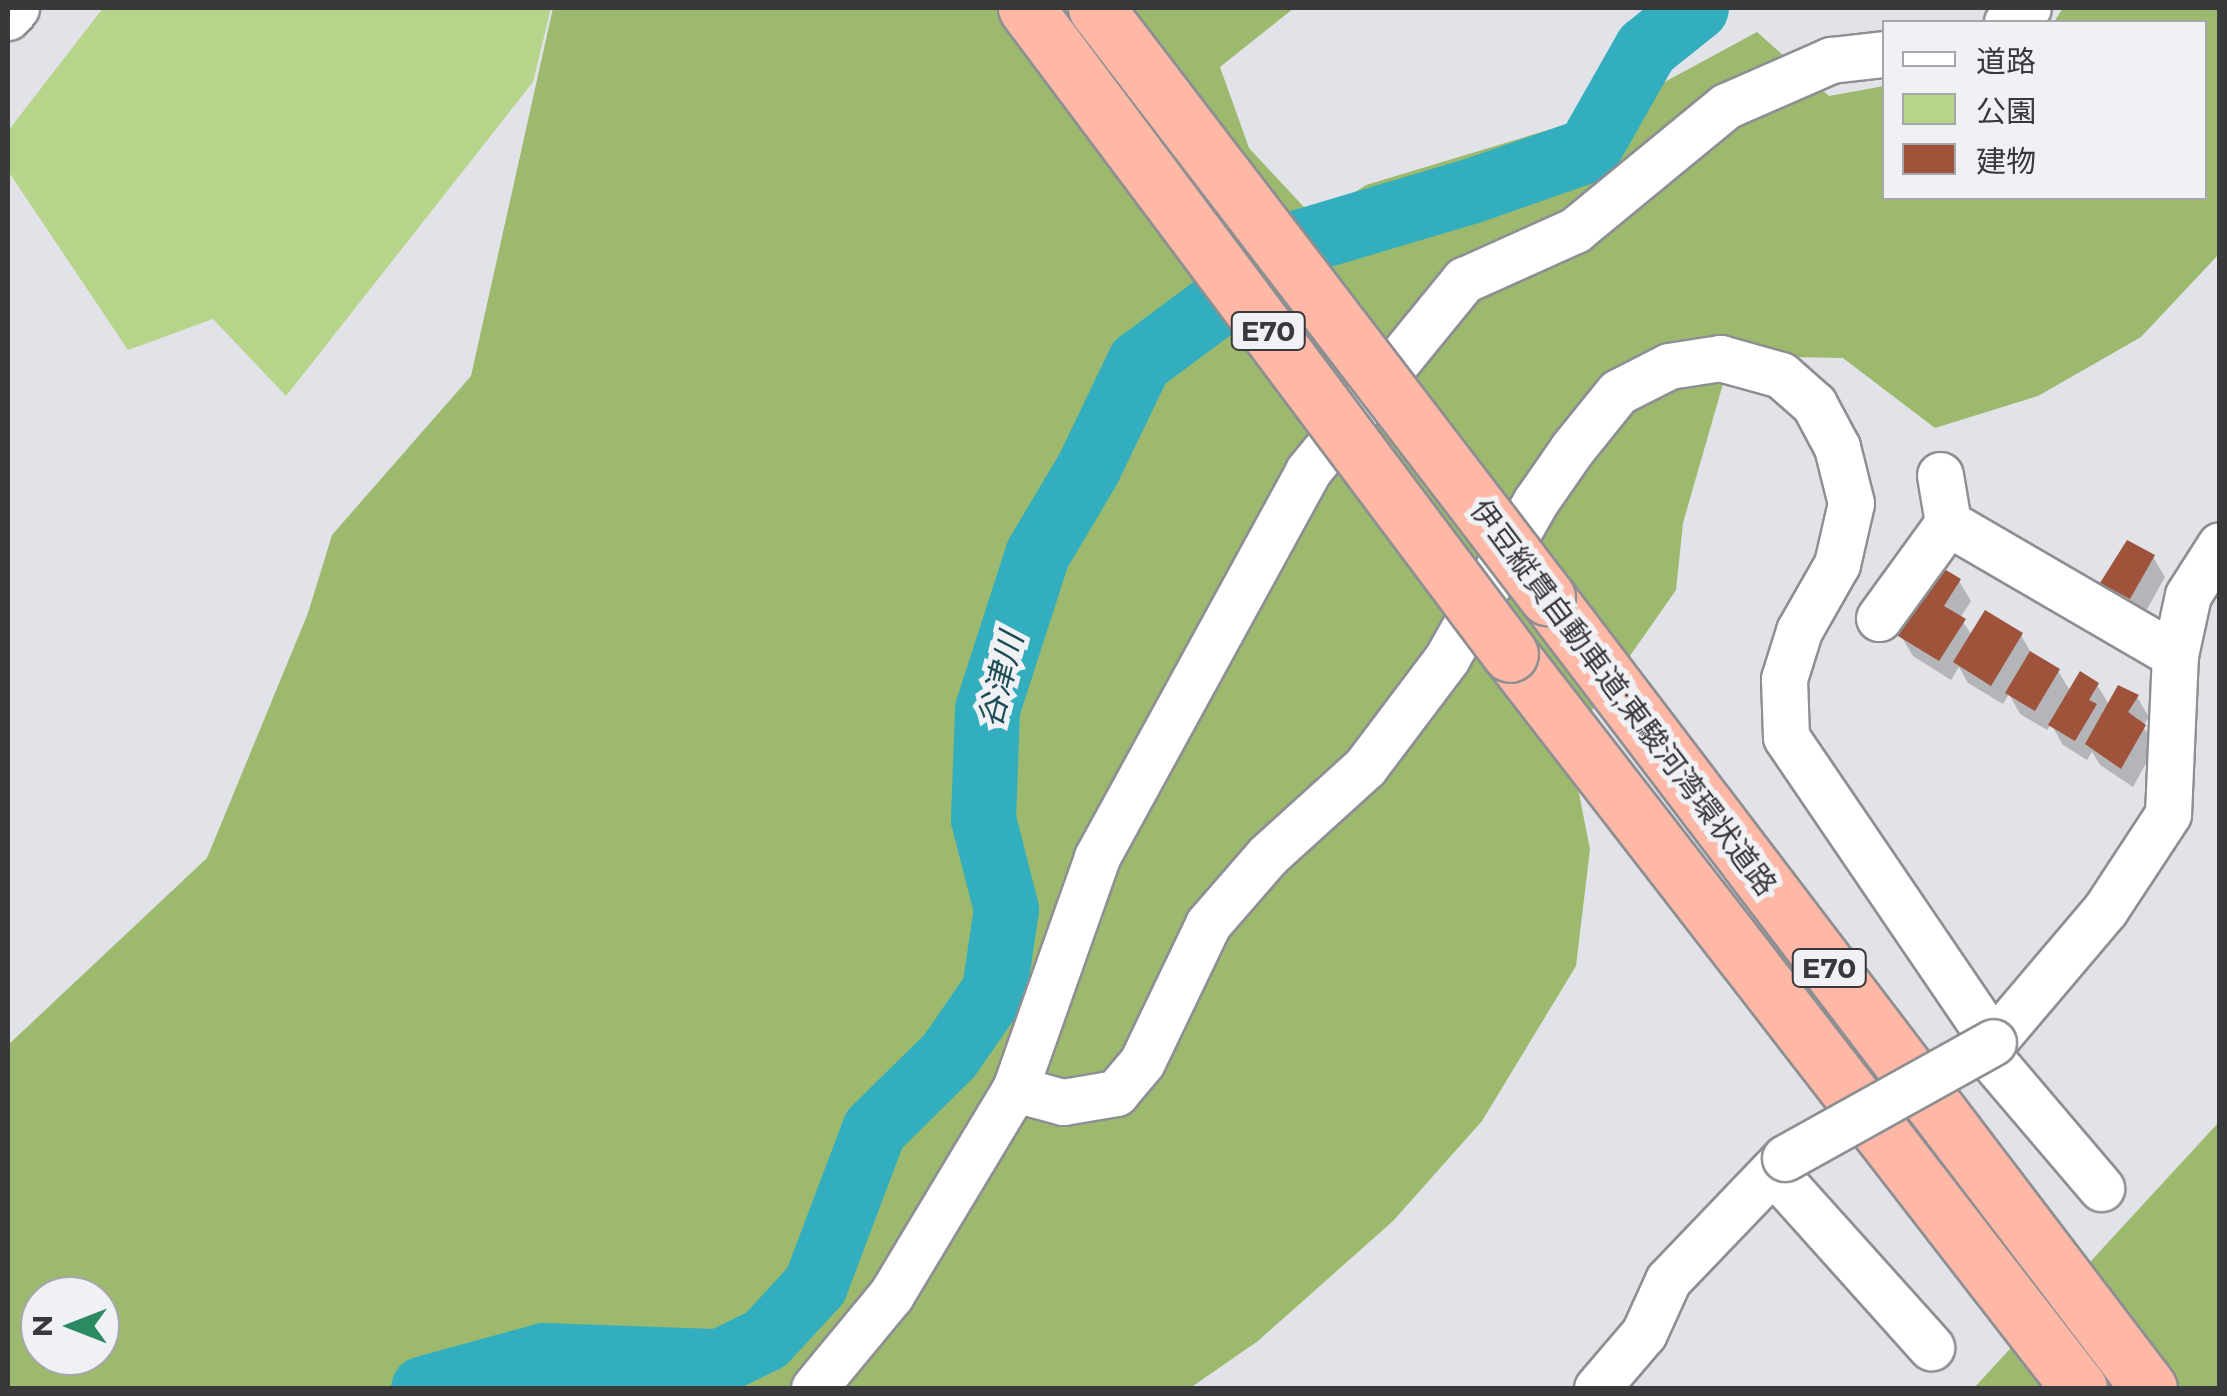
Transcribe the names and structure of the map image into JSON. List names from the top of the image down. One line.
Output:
{"streets":{"highway":["E70","伊豆縦貫自動車道;東駿河湾環状道路"]},"water":["谷津川"],"legend":["道路","公園","建物"],"north":"left"}
